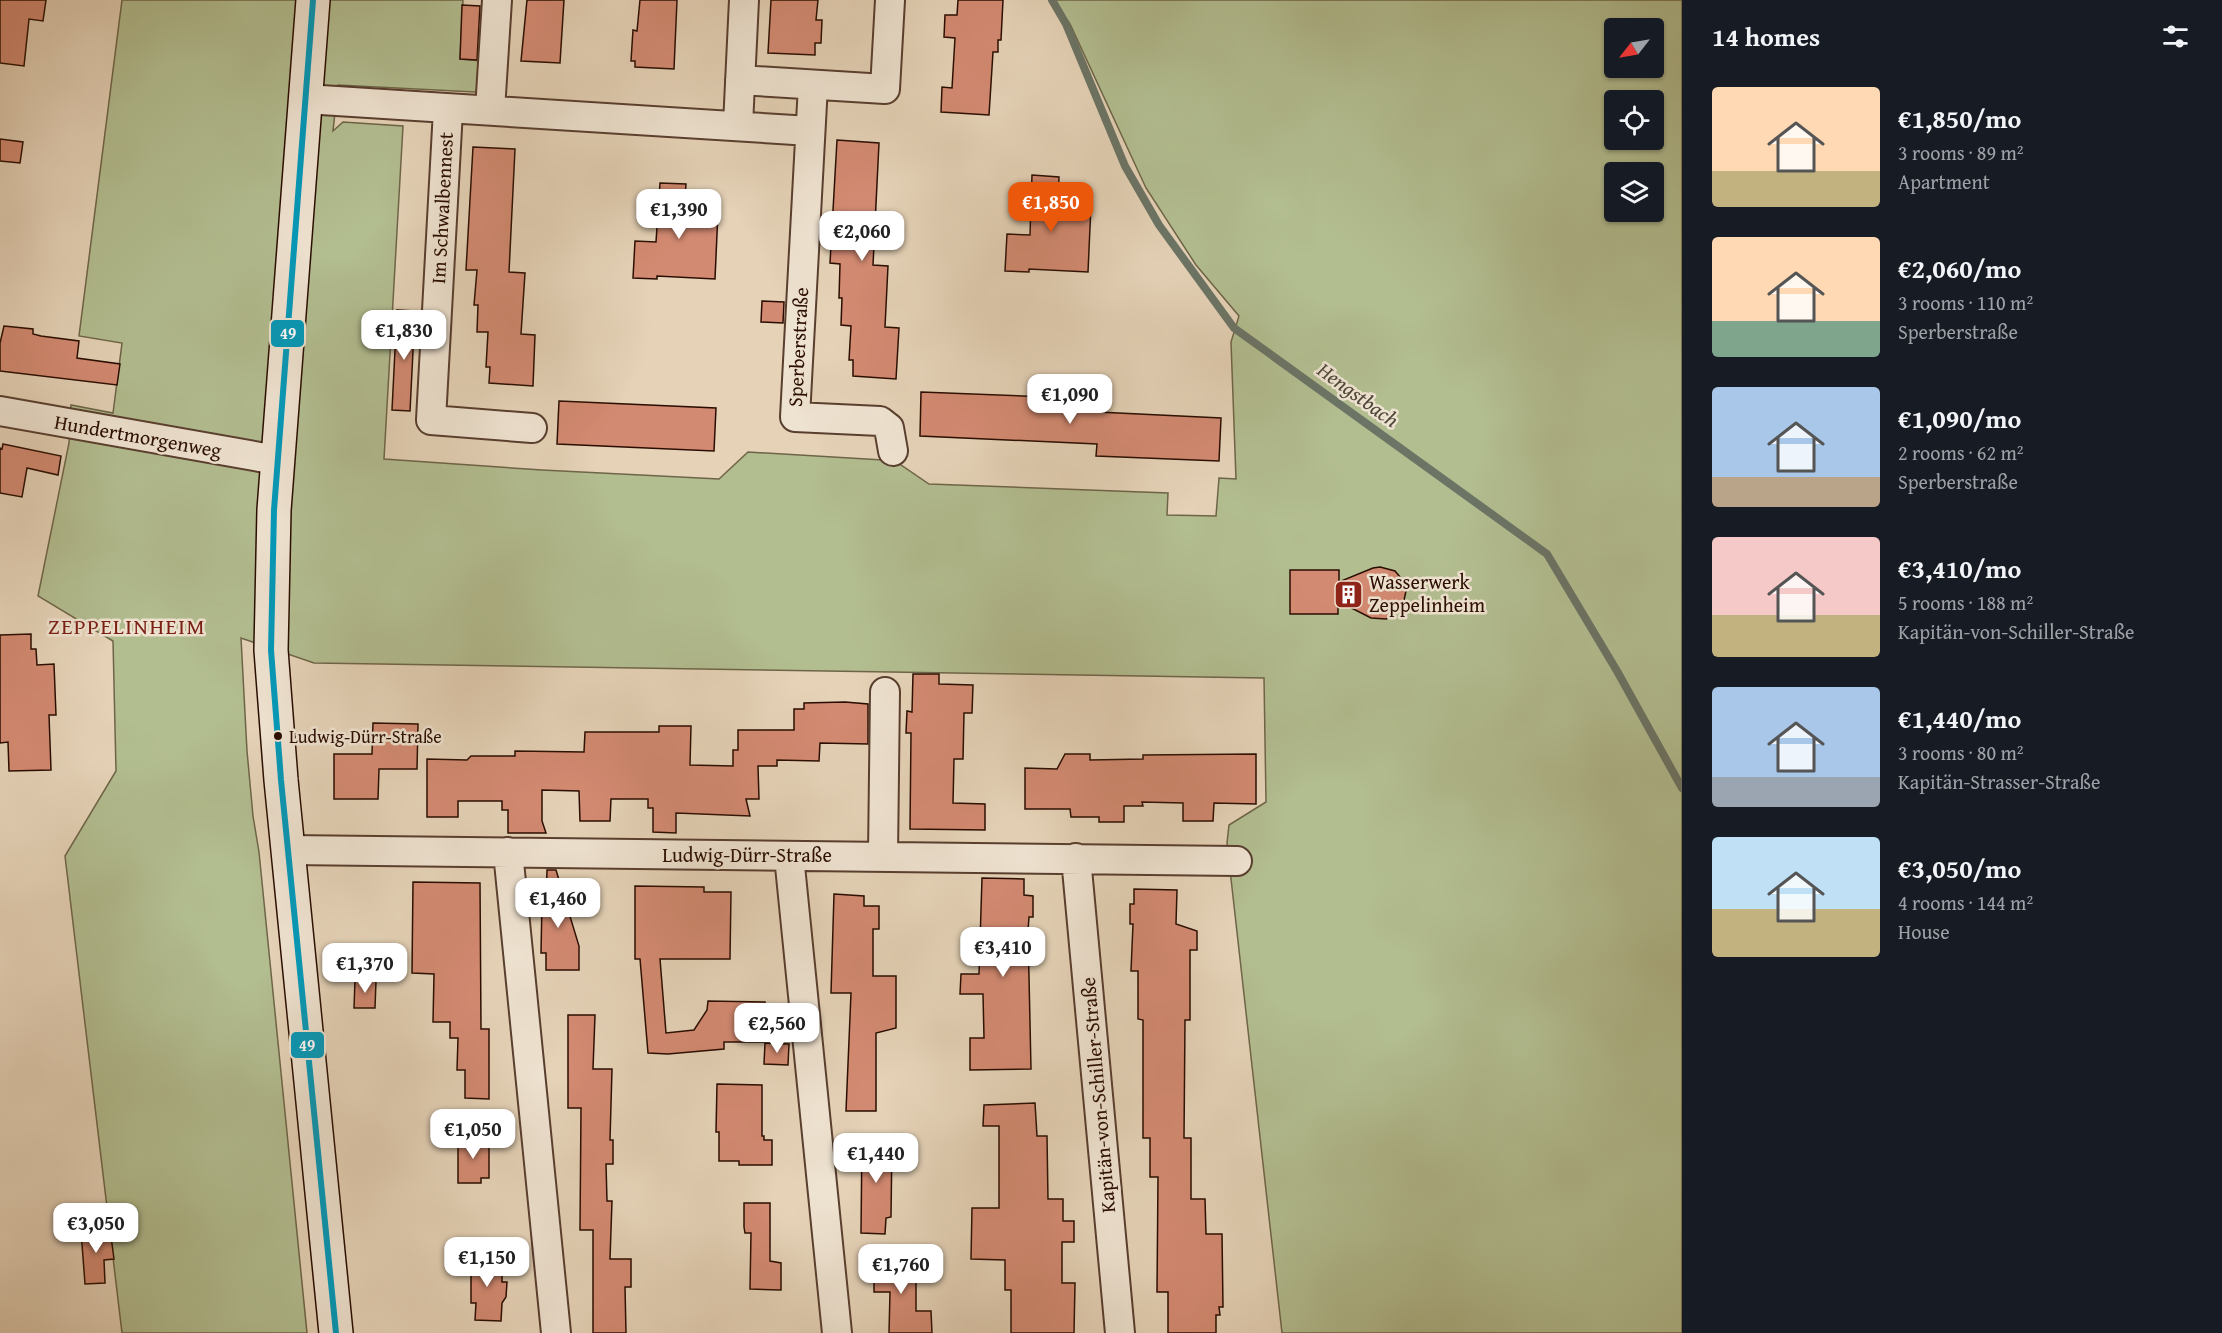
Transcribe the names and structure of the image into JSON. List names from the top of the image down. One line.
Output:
{"streets":{"street":["Im Schwalbennest","Sperberstraße","Hundertmorgenweg","Ludwig-Dürr-Straße","Kapitän-von-Schiller-Straße"]},"crossings":[["Im Schwalbennest","Sperberstraße"],["Ludwig-Dürr-Straße","Kapitän-von-Schiller-Straße"]],"districts":["ZEPPELINHEIM"],"water":["Hengstbach"],"places":{"building":["Wasserwerk Zeppelinheim"],"other":["Ludwig-Dürr-Straße"]},"lines":["transit line 49"],"north":"bottom left","page":{"heading":"14 homes","list":[{"name":"€1,850/mo","note":"3 rooms · 89 m² · Apartment"},{"name":"€2,060/mo","note":"3 rooms · 110 m² · Sperberstraße"},{"name":"€1,090/mo","note":"2 rooms · 62 m² · Sperberstraße"},{"name":"€3,410/mo","note":"5 rooms · 188 m² · Kapitän-von-Schiller-Straße"},{"name":"€1,440/mo","note":"3 rooms · 80 m² · Kapitän-Strasser-Straße"},{"name":"€3,050/mo","note":"4 rooms · 144 m² · House"}],"price":["€1,850","€1,390","€2,060","€1,830","€1,090","€1,460","€3,410","€1,370","€2,560","€1,050","€1,440","€3,050","€1,150","€1,760"]}}
